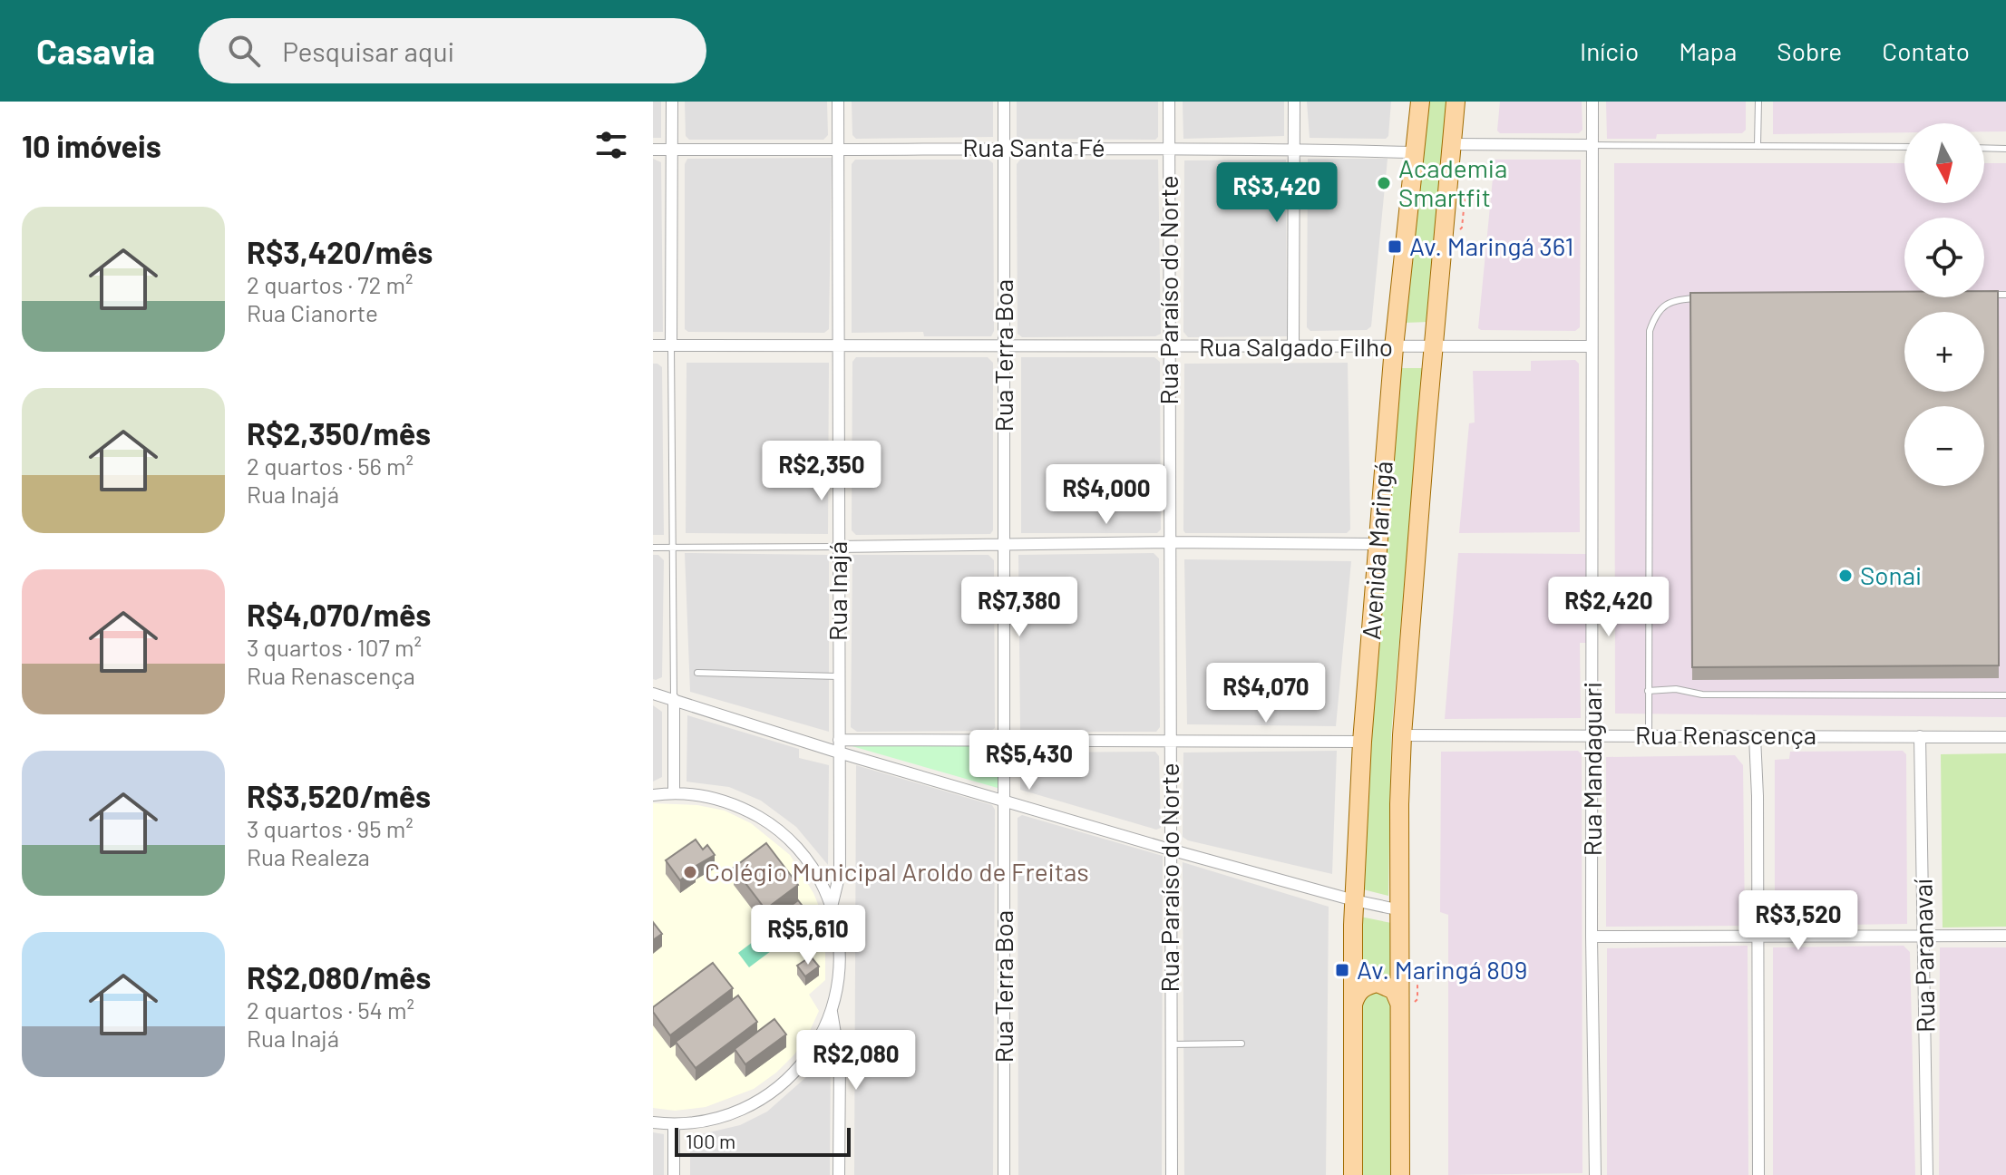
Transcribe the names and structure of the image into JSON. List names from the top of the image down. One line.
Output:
{"streets":{"main road":["Avenida Maringá"],"street":["Rua Santa Fé","Rua Paraíso do Norte","Rua Salgado Filho","Rua Terra Boa","Rua Inajá","Rua Renascença","Rua Mandaguari","Rua Paranavaí"]},"crossings":[["Rua Santa Fé","Rua Paraíso do Norte"],["Rua Santa Fé","Rua Terra Boa"],["Rua Santa Fé","Avenida Maringá"],["Rua Santa Fé","Rua Inajá"],["Rua Paraíso do Norte","Rua Salgado Filho"],["Rua Salgado Filho","Rua Terra Boa"],["Rua Salgado Filho","Avenida Maringá"],["Rua Salgado Filho","Rua Inajá"],["Rua Salgado Filho","Rua Mandaguari"],["Avenida Maringá","Rua Renascença"],["Rua Renascença","Rua Mandaguari"],["Rua Renascença","Rua Paranavaí"]],"places":{"other":["Academia Smartfit","Sonai","Colégio Municipal Aroldo de Freitas"],"transit":["Av. Maringá 361","Av. Maringá 809"]},"scale_bar":"100 m","north":"bottom","page":{"header":"Casavia","search":"Pesquisar aqui","nav":["Início","Mapa","Sobre","Contato"],"heading":"10 imóveis","map_buttons":["+","−"],"price":["R$3,420","R$2,350","R$4,000","R$7,380","R$2,420","R$4,070","R$5,430","R$3,520","R$5,610","R$2,080"],"list":[{"name":"R$3,420/mês","note":"2 quartos · 72 m² · Rua Cianorte"},{"name":"R$2,350/mês","note":"2 quartos · 56 m² · Rua Inajá"},{"name":"R$4,070/mês","note":"3 quartos · 107 m² · Rua Renascença"},{"name":"R$3,520/mês","note":"3 quartos · 95 m² · Rua Realeza"},{"name":"R$2,080/mês","note":"2 quartos · 54 m² · Rua Inajá"}],"scale":"100 m"}}
